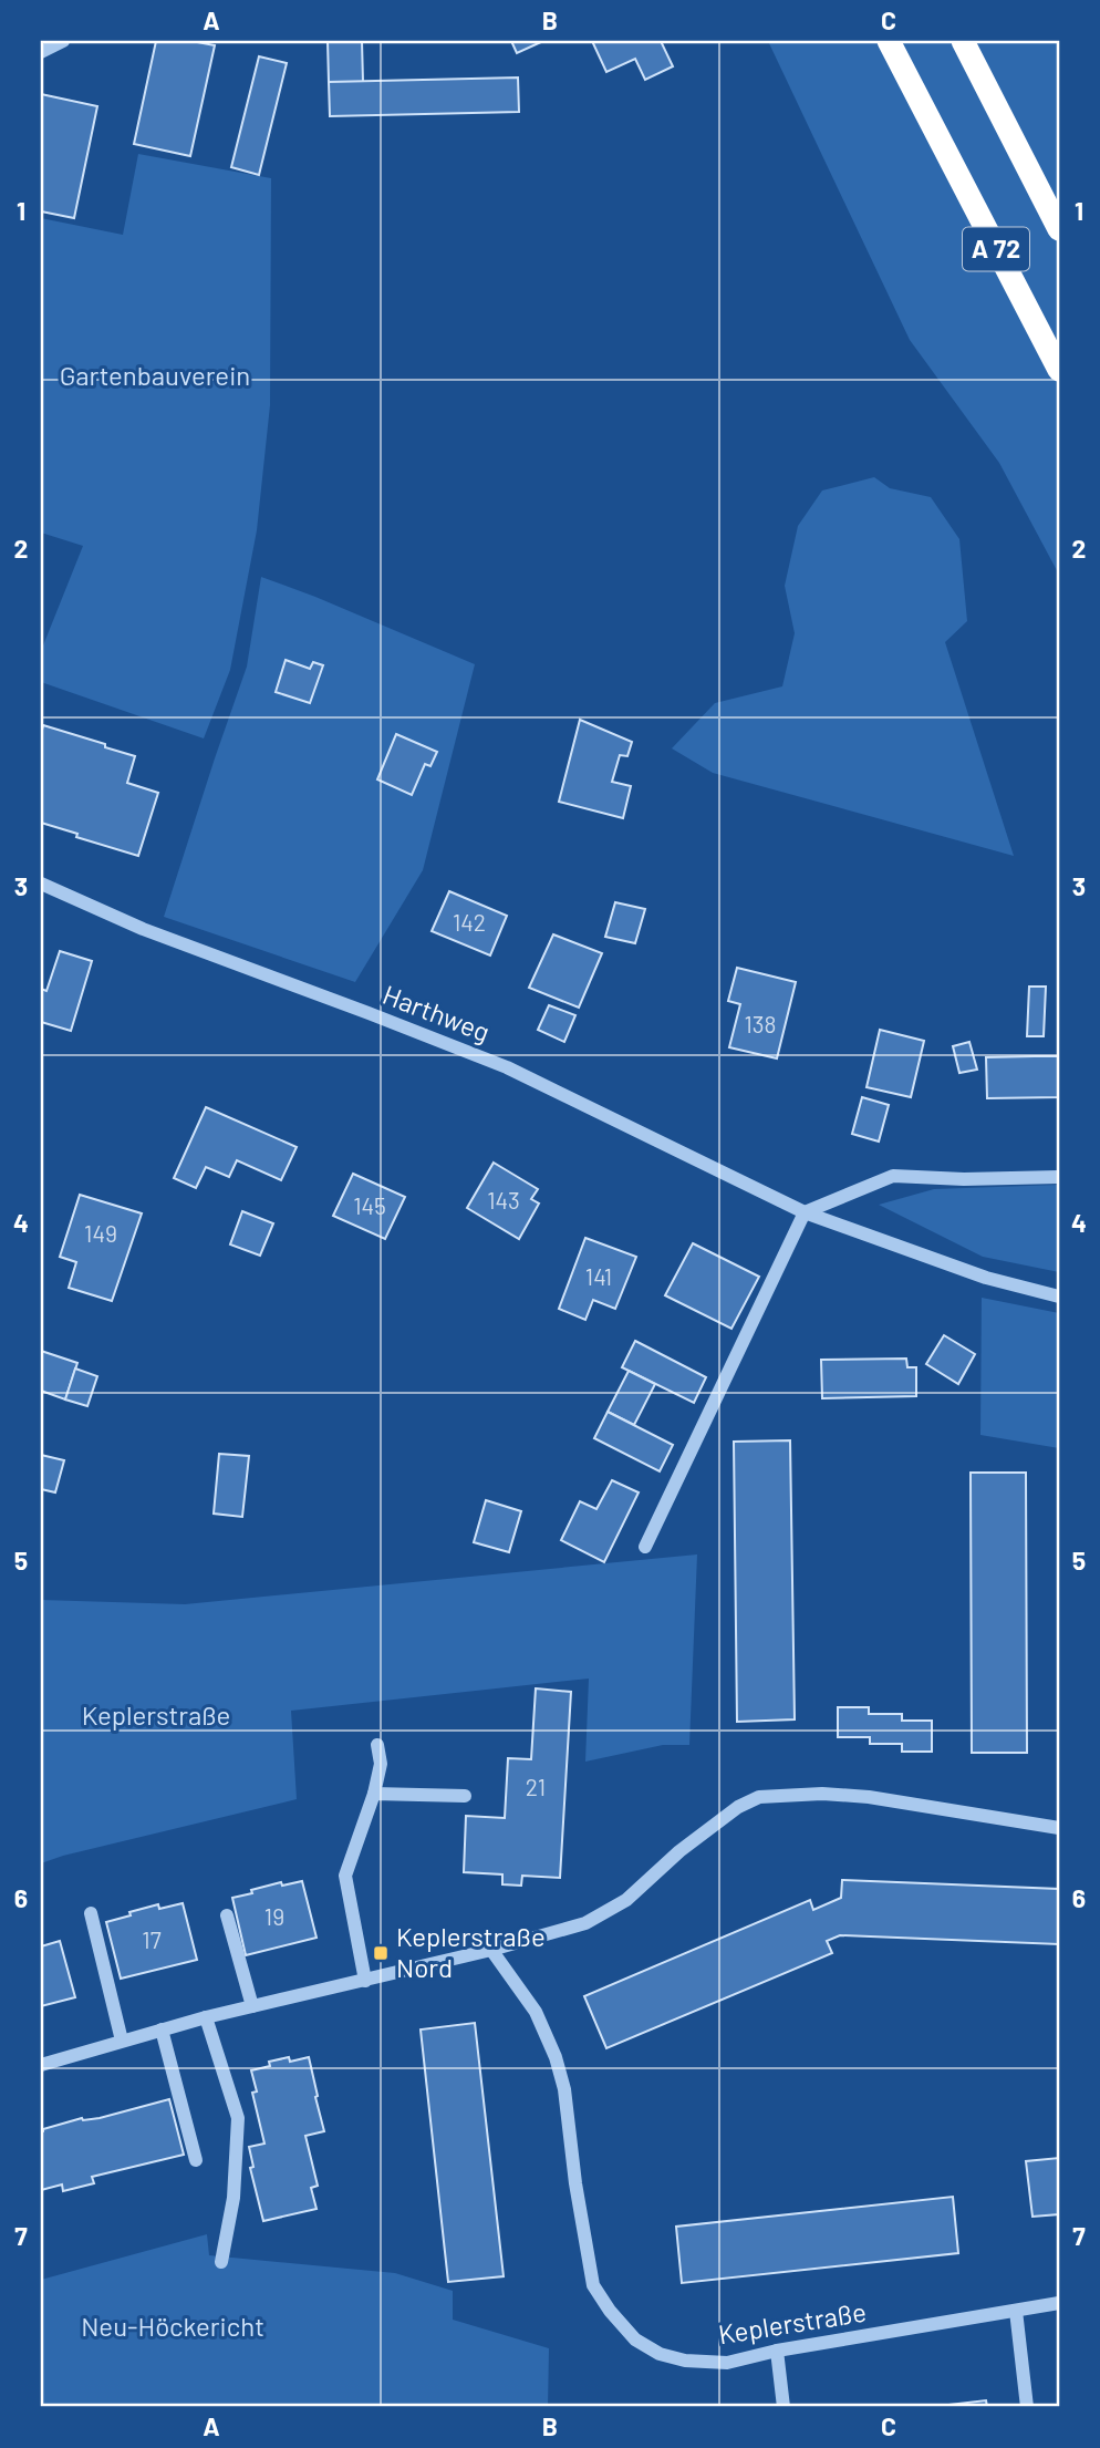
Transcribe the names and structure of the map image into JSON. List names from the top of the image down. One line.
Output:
{"streets":{"highway":["A 72"],"street":["Harthweg","Keplerstraße"]},"parks":["Gartenbauverein","Keplerstraße","Neu-Höckericht"],"places":{"transit":["Keplerstraße Nord"]},"house_numbers":["142","138","143","145","149","141","21","19","17"],"grid":{"columns":["A","B","C"],"rows":["1","2","3","4","5","6","7"]}}
